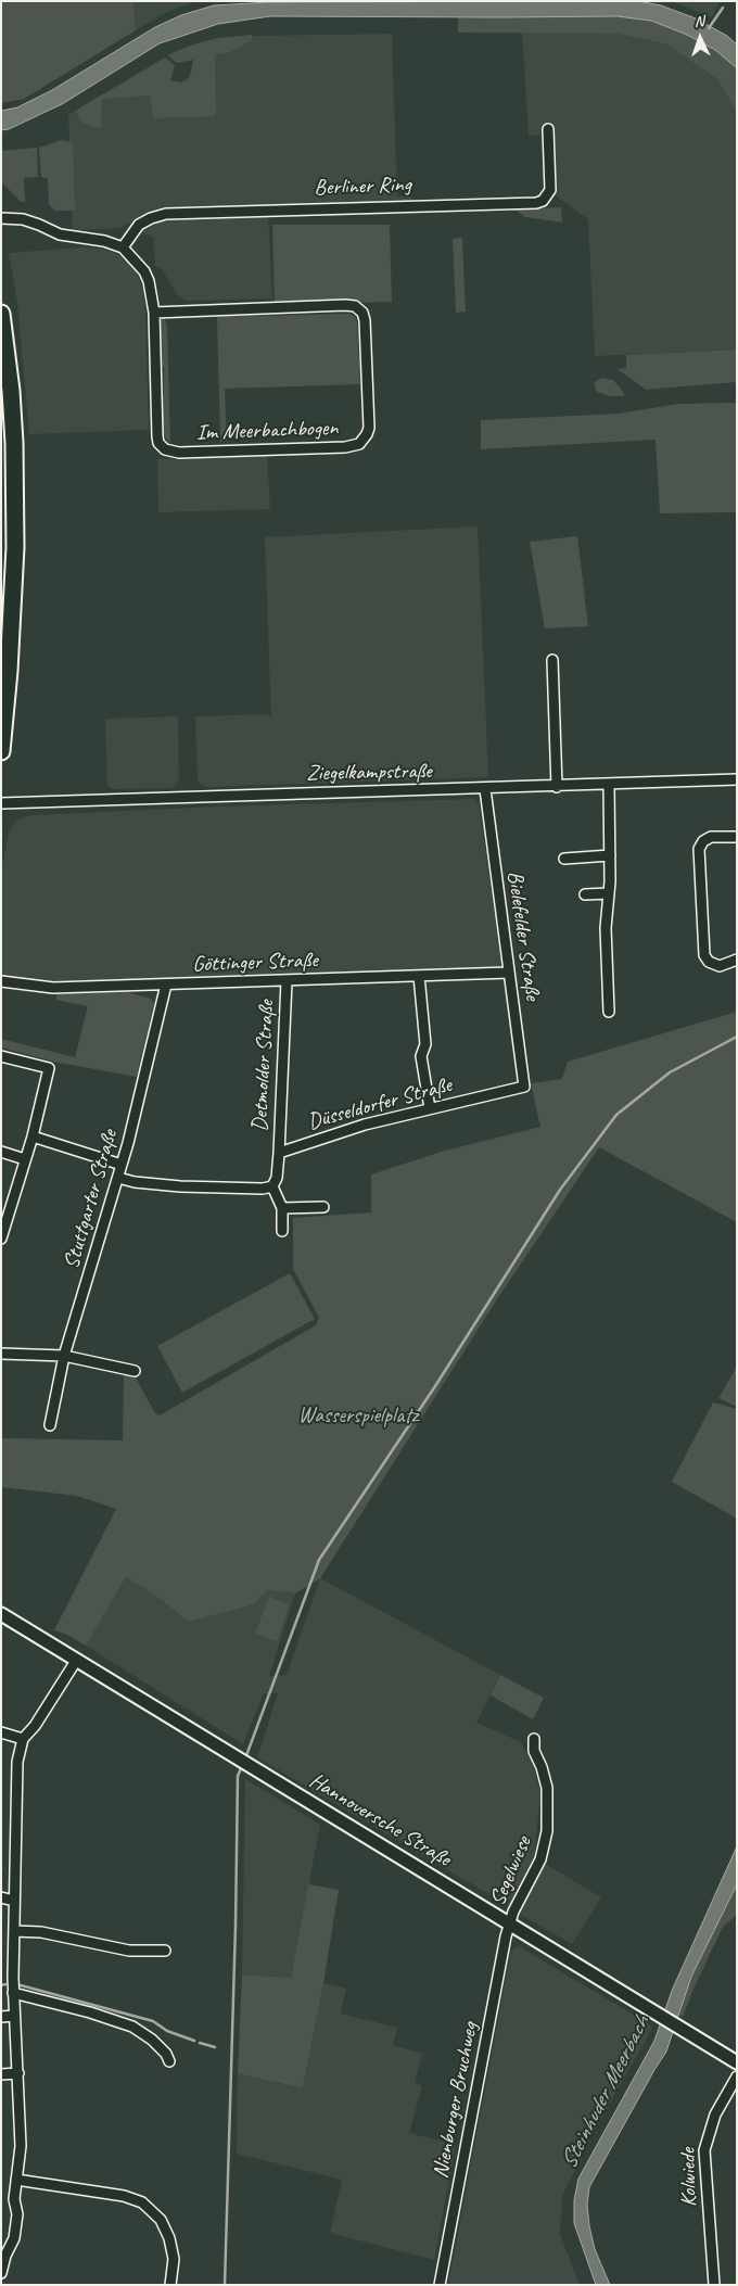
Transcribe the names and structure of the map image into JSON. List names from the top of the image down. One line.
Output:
{"streets":{"street":["Berliner Ring","Im Meerbachbogen","Ziegelkampstraße","Bielefelder Straße","Göttinger Straße","Detmolder Straße","Düsseldorfer Straße","Stuttgarter Straße","Hannoversche Straße","Segelwiese","Nienburger Bruchweg","Kolwiede"]},"crossings":[["Berliner Ring","Im Meerbachbogen"],["Ziegelkampstraße","Bielefelder Straße"],["Bielefelder Straße","Göttinger Straße"],["Bielefelder Straße","Düsseldorfer Straße"],["Göttinger Straße","Detmolder Straße"],["Göttinger Straße","Stuttgarter Straße"],["Detmolder Straße","Düsseldorfer Straße"],["Hannoversche Straße","Segelwiese"],["Hannoversche Straße","Nienburger Bruchweg"],["Segelwiese","Nienburger Bruchweg"]],"water":["Steinhuder Meerbach"],"parks":["Wasserspielplatz"],"north":"top"}
